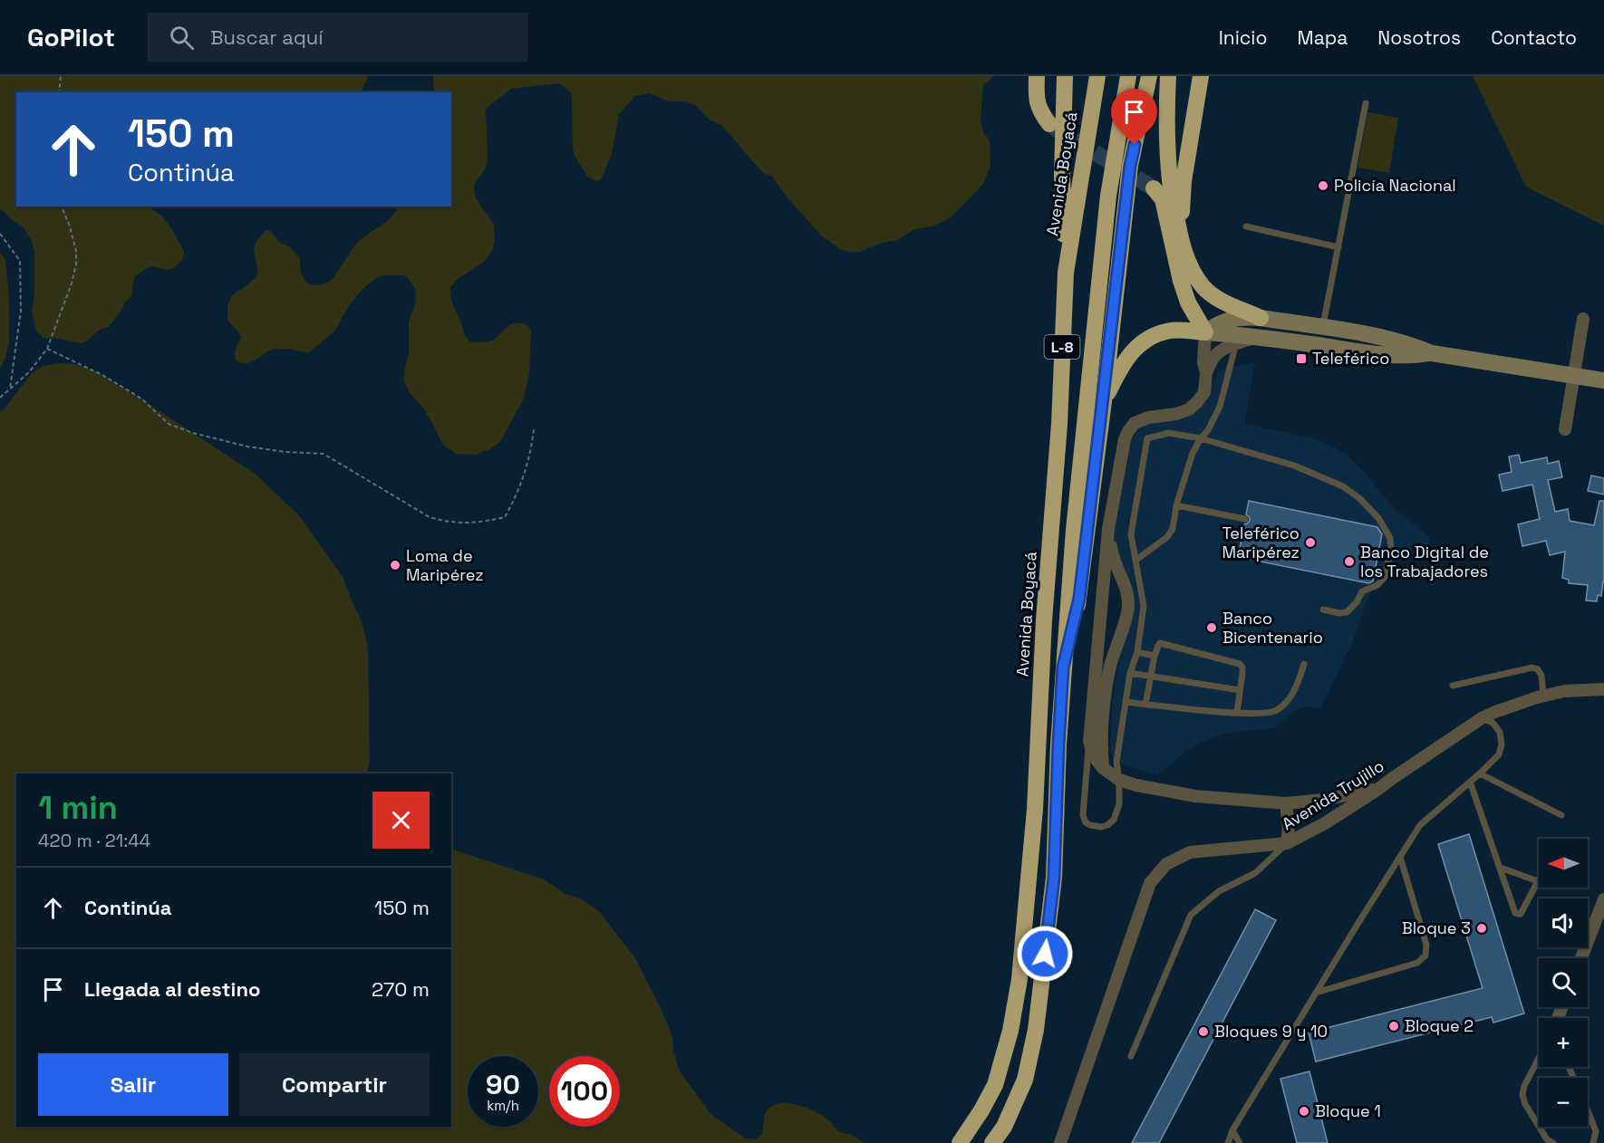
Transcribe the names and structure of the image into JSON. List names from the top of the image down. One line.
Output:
{"streets":{"highway":["Avenida Boyacá","L-8"],"street":["Avenida Trujillo"]},"places":{"other":["Policía Nacional","Teleférico Maripérez","Banco Digital de los Trabajadores","Loma de Maripérez","Banco Bicentenario","Bloque 3","Bloque 2","Bloques 9 y 10","Bloque 1"],"transit":["Teleférico"]},"north":"left","page":{"header":"GoPilot","search":"Buscar aquí","nav":["Inicio","Mapa","Nosotros","Contacto"],"turn":["150 m","Continúa"],"heading":["1 min","420 m · 21:44"],"map_buttons":["+","−"],"list":[{"name":"Continúa","value":"150 m"},{"name":"Llegada al destino","value":"270 m"}],"buttons":["Salir","Compartir"],"speed":"90 km/h","limit":"100"}}
